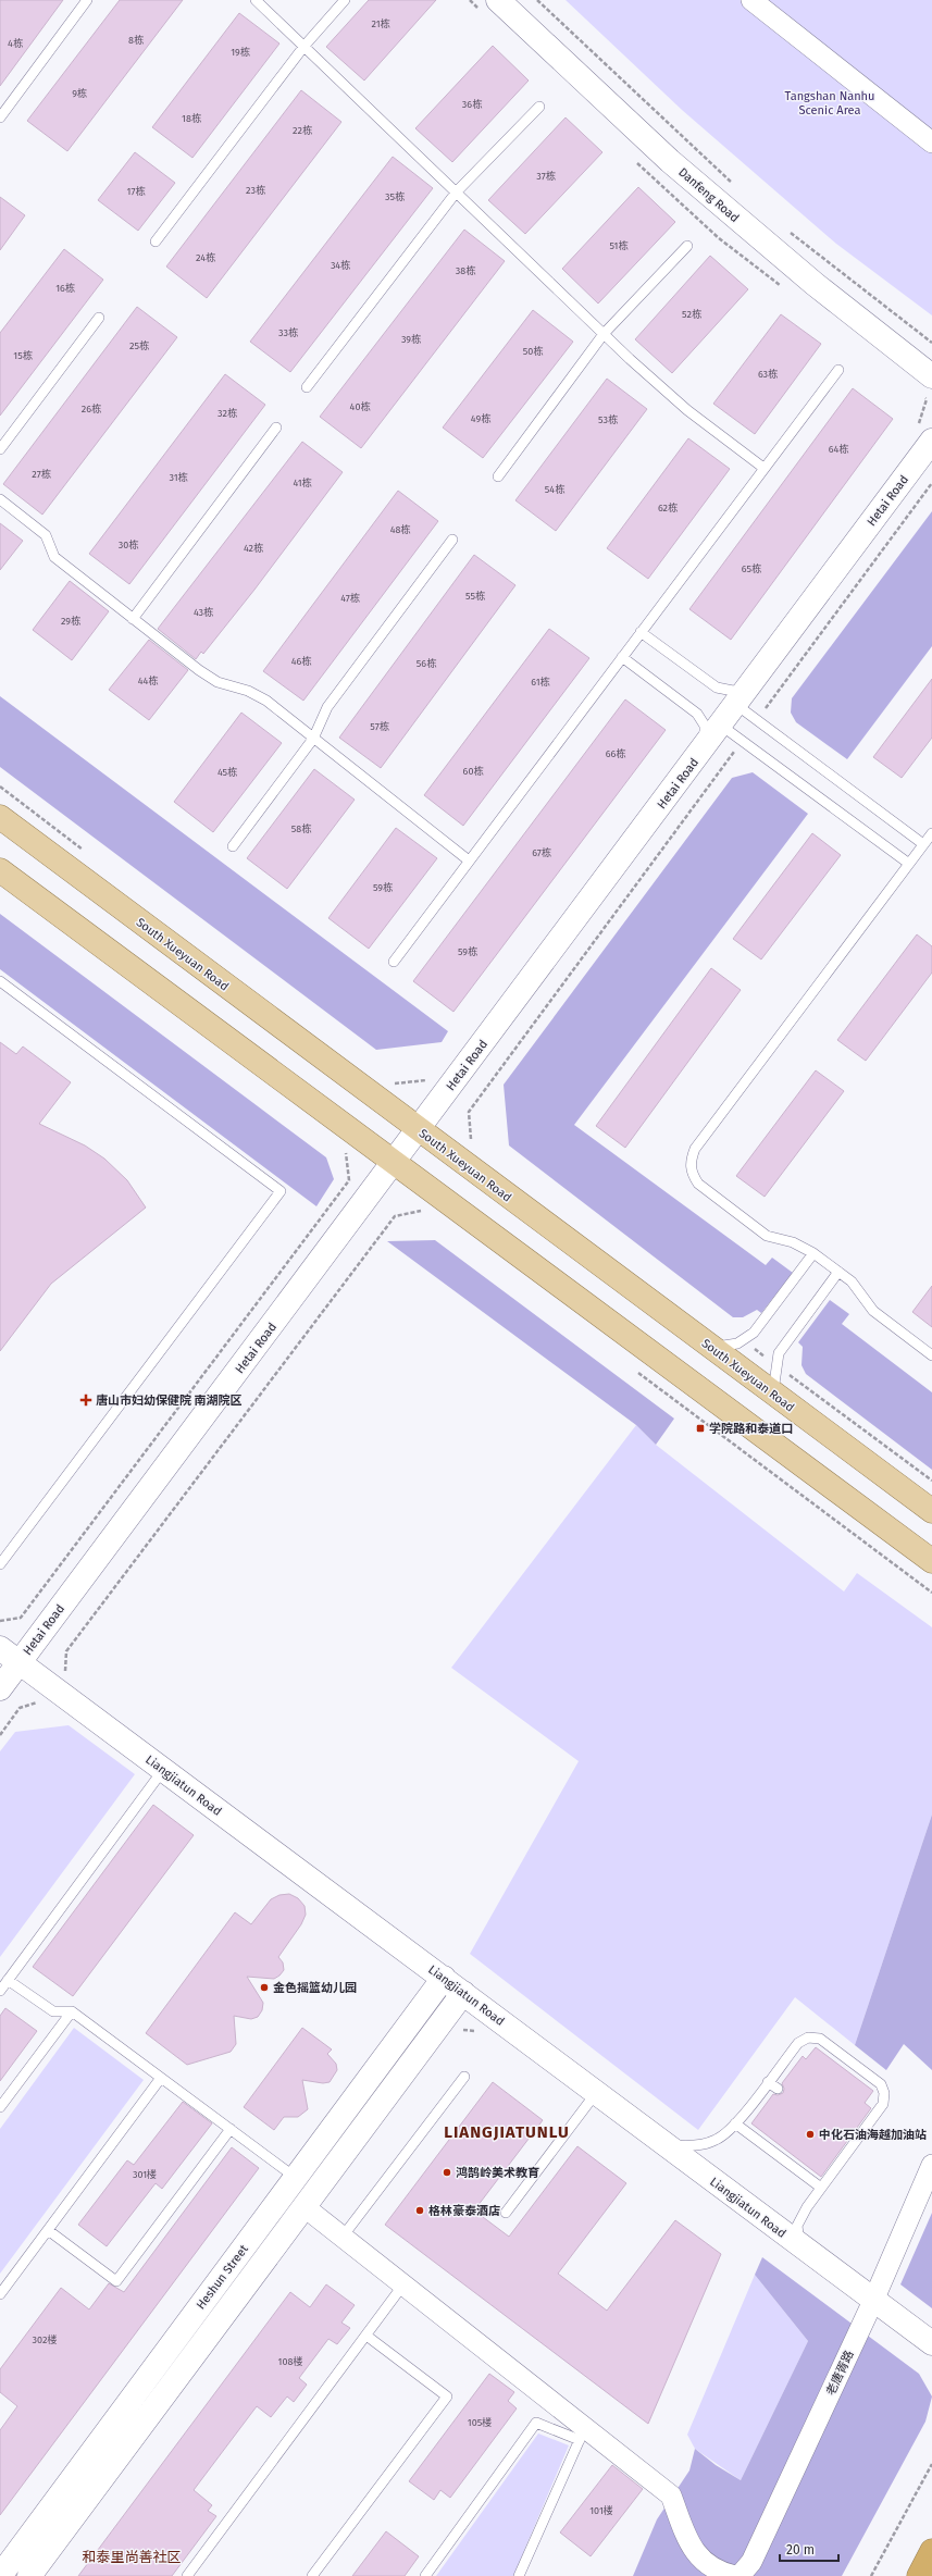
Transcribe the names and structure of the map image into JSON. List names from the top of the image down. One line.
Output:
{"streets":{"main road":["South Xueyuan Road"],"street":["Danfeng Road","Hetai Road","Liangjiatun Road","Heshun Street","老唐胥路"]},"crossings":[["Hetai Road","South Xueyuan Road"],["Hetai Road","Liangjiatun Road"],["Liangjiatun Road","Heshun Street"],["Liangjiatun Road","老唐胥路"]],"districts":["LIANGJIATUNLU","和泰里尚善社区"],"parks":["Tangshan Nanhu Scenic Area"],"places":{"health":["唐山市妇幼保健院 南湖院区"],"transit":["学院路和泰道口"],"other":["金色摇篮幼儿园","中化石油海越加油站","鸿鹄岭美术教育","格林豪泰酒店"]},"house_numbers":["21栋","8栋","4栋","19栋","9栋","36栋","18栋","22栋","37栋","23栋","17栋","35栋","51栋","24栋","34栋","38栋","16栋","52栋","33栋","39栋","25栋","50栋","15栋","63栋","40栋","26栋","32栋","49栋","53栋","64栋","27栋","31栋","41栋","54栋","62栋","48栋","30栋","42栋","65栋","55栋","47栋","43栋","29栋","46栋","56栋","44栋","61栋","57栋","66栋","60栋","45栋","58栋","67栋","59栋","59栋","301楼","302楼","108楼","105楼","101楼"],"scale_bar":"20 m"}
